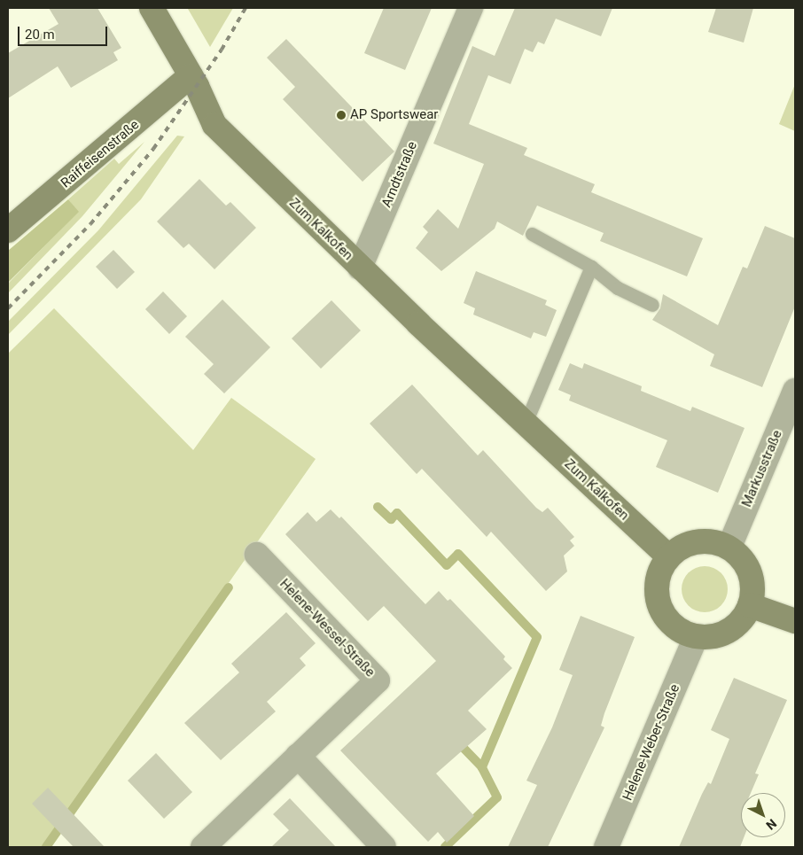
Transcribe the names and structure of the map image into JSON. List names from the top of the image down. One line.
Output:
{"streets":{"street":["Raiffeisenstraße","Arndtstraße","Zum Kalkofen","Markusstraße","Helene-Wessel-Straße","Helene-Weber-Straße"]},"crossings":[["Raiffeisenstraße","Zum Kalkofen"],["Arndtstraße","Zum Kalkofen"],["Zum Kalkofen","Markusstraße"],["Zum Kalkofen","Helene-Weber-Straße"],["Markusstraße","Helene-Weber-Straße"]],"places":["AP Sportswear"],"scale_bar":"20 m","north":"bottom right"}
